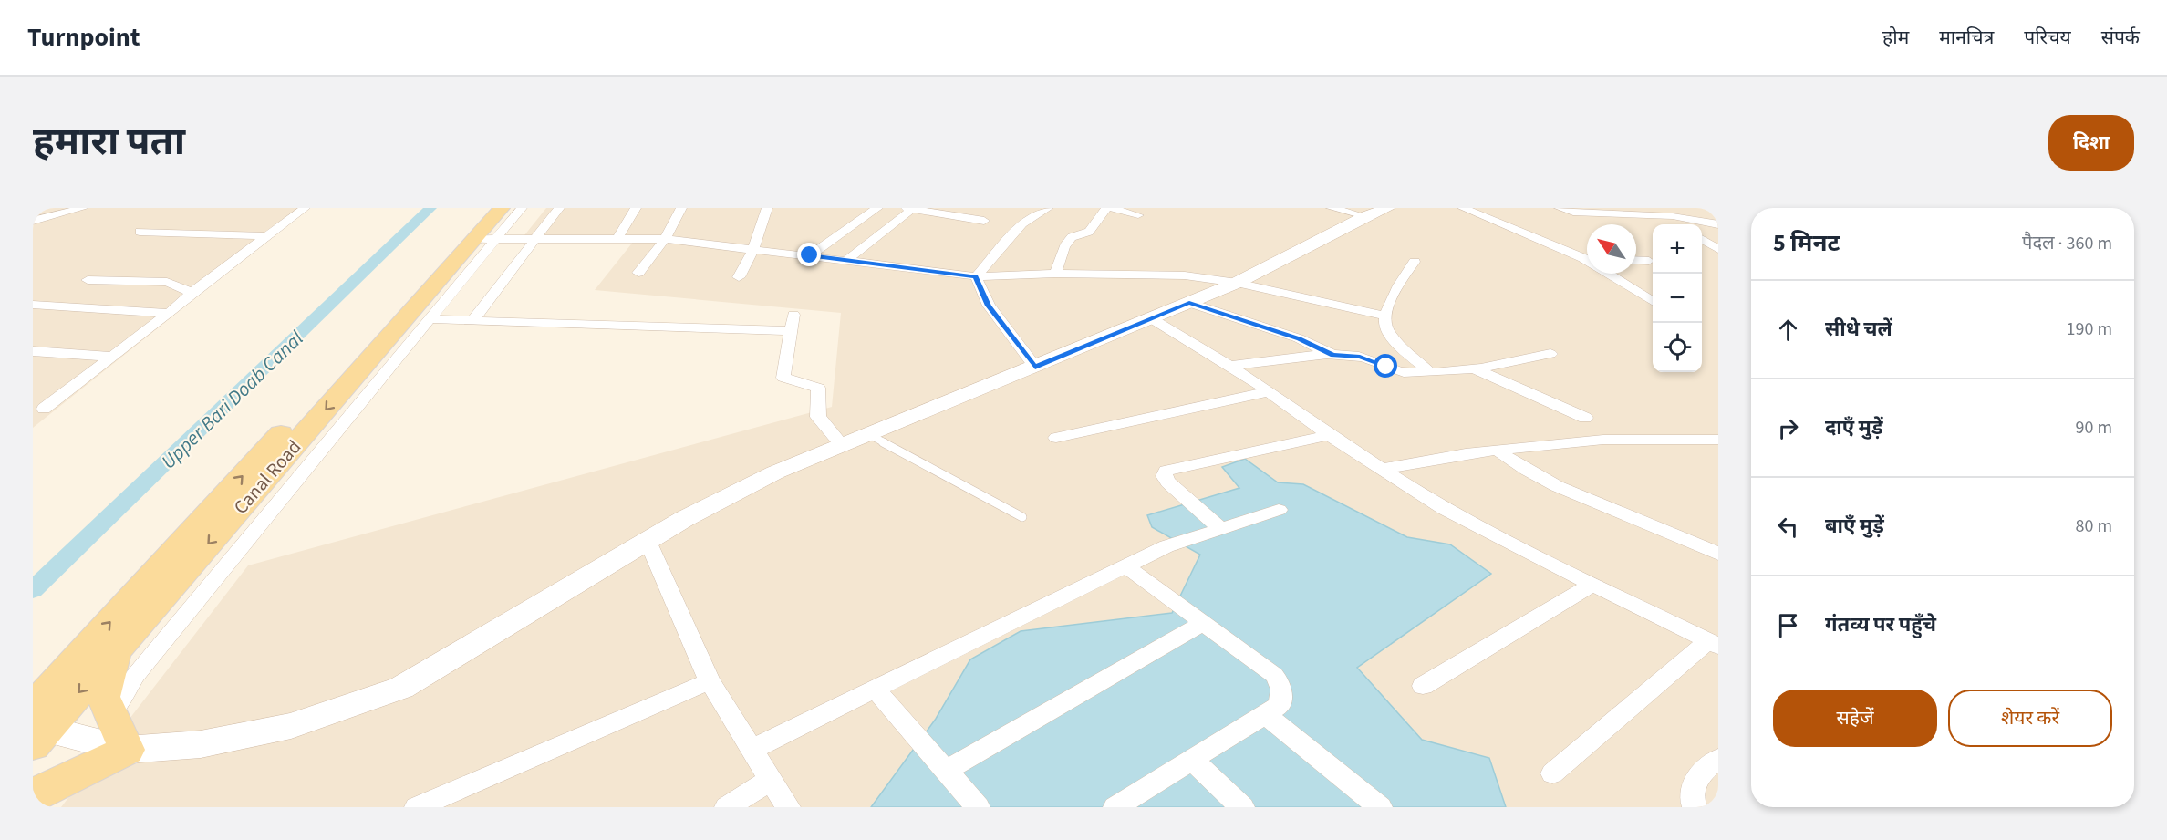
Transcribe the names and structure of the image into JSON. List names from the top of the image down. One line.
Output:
{"streets":{"main road":["Canal Road"]},"water":["Upper Bari Doab Canal"],"north":"top left","page":{"header":"Turnpoint","nav":["होम","मानचित्र","परिचय","संपर्क"],"title":"हमारा पता","buttons":["दिशा",["सहेजें","शेयर करें"]],"heading":["5 मिनट","पैदल · 360 m"],"map_buttons":["+","−"],"list":[["सीधे चलें","190 m"],["दाएँ मुड़ें","90 m"],["बाएँ मुड़ें","80 m"],"गंतव्य पर पहुँचे"]}}
